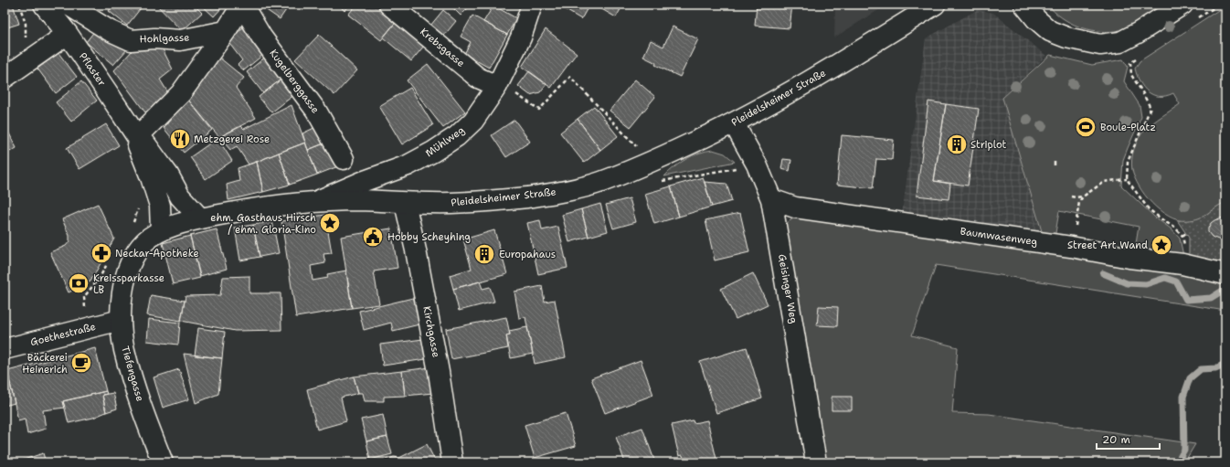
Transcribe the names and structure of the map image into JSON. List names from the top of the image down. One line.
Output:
{"streets":{"street":["Hohlgasse","Krebsgasse","Pflaster","Kugelberggasse","Pleidelsheimer Straße","Mühlweg","Baumwasenweg","Geisinger Weg","Kirchgasse","Goethestraße","Tiefengasse"]},"crossings":[["Krebsgasse","Mühlweg"],["Pflaster","Pleidelsheimer Straße"],["Pflaster","Tiefengasse"],["Pleidelsheimer Straße","Mühlweg"],["Pleidelsheimer Straße","Geisinger Weg"],["Pleidelsheimer Straße","Kirchgasse"],["Pleidelsheimer Straße","Tiefengasse"],["Baumwasenweg","Geisinger Weg"],["Goethestraße","Tiefengasse"]],"places":{"sports":["Boule-Platz"],"restaurant":["Metzgerei Rose"],"building":["Striplot","Europahaus"],"place":["ehm. Gasthaus Hirsch / ehm. Gloria-Kino","Street Art Wand"],"public building":["Hobby Scheyhing"],"pharmacy":["Neckar-Apotheke"],"bank":["Kreissparkasse LB"],"cafe":["Bäckerei Heinerich"]},"scale_bar":"20 m"}
